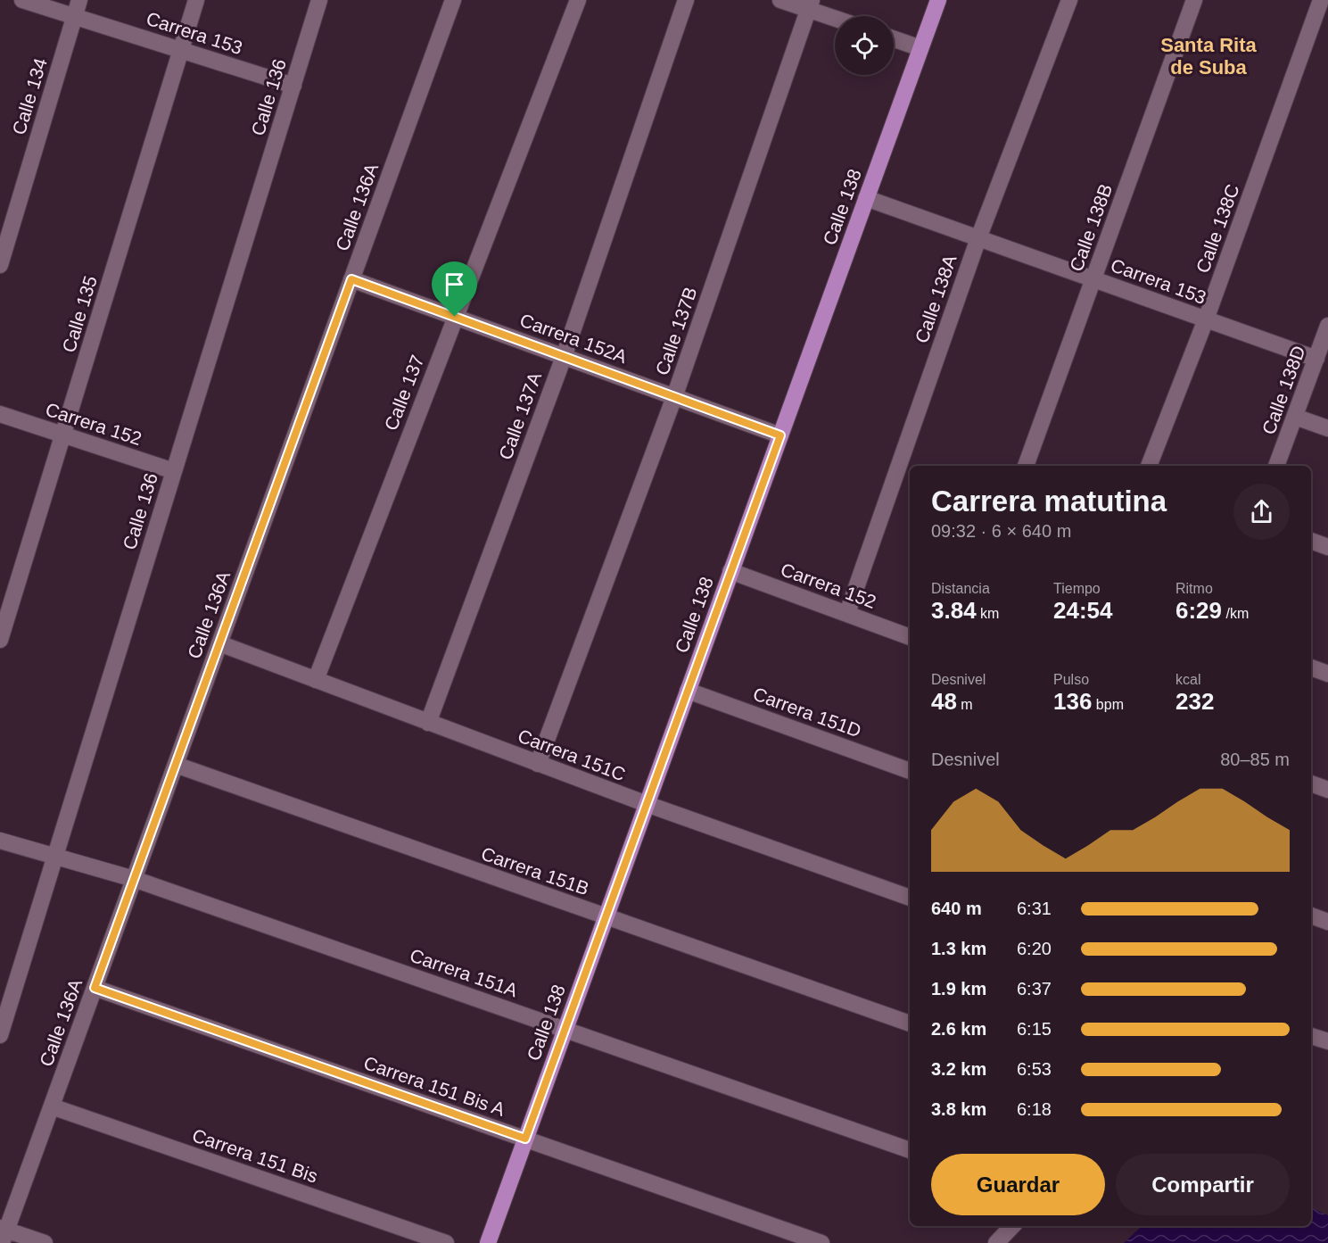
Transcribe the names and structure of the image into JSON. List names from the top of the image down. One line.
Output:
{"streets":{"main road":["Calle 138"],"street":["Carrera 153","Calle 134","Calle 136","Calle 136A","Calle 138B","Calle 138C","Calle 138A","Calle 135","Calle 137B","Carrera 152A","Calle 138D","Calle 137","Calle 137A","Carrera 152","Carrera 151D","Carrera 151C","Carrera 151B","Carrera 151A","Carrera 151 Bis A","Carrera 151 Bis"]},"crossings":[["Carrera 153","Calle 134"],["Carrera 153","Calle 136"],["Carrera 153","Calle 138"],["Carrera 153","Calle 138B"],["Carrera 153","Calle 138C"],["Carrera 153","Calle 138A"],["Carrera 153","Calle 135"],["Carrera 153","Calle 138D"],["Calle 136","Carrera 152"],["Calle 136","Carrera 151A"],["Calle 136A","Carrera 152A"],["Calle 136A","Carrera 151C"],["Calle 136A","Carrera 151B"],["Calle 136A","Carrera 151A"],["Calle 136A","Carrera 151 Bis A"],["Calle 136A","Carrera 151 Bis"],["Calle 138","Carrera 152A"],["Calle 138","Carrera 152"],["Calle 138","Carrera 151D"],["Calle 138","Carrera 151C"],["Calle 138","Carrera 151B"],["Calle 138","Carrera 151A"],["Calle 138","Carrera 151 Bis A"],["Calle 138A","Carrera 152"],["Calle 135","Carrera 152"],["Calle 137B","Carrera 152A"],["Calle 137B","Carrera 151C"],["Carrera 152A","Calle 137"],["Carrera 152A","Calle 137A"],["Calle 137","Carrera 151C"],["Calle 137A","Carrera 151C"]],"districts":["Santa Rita de Suba"],"page":{"heading":["Carrera matutina","09:32 · 6 × 640 m"],"stats":[["Distancia","3.84 km"],["Tiempo","24:54"],["Ritmo","6:29 /km"],["Desnivel","48 m"],["Pulso","136 bpm"],["kcal","232"]],"chart":["Desnivel","80–85 m"],"list":[{"name":"640 m","note":"6:31"},{"name":"1.3 km","note":"6:20"},{"name":"1.9 km","note":"6:37"},{"name":"2.6 km","note":"6:15"},{"name":"3.2 km","note":"6:53"},{"name":"3.8 km","note":"6:18"}],"buttons":["Guardar","Compartir"]}}
